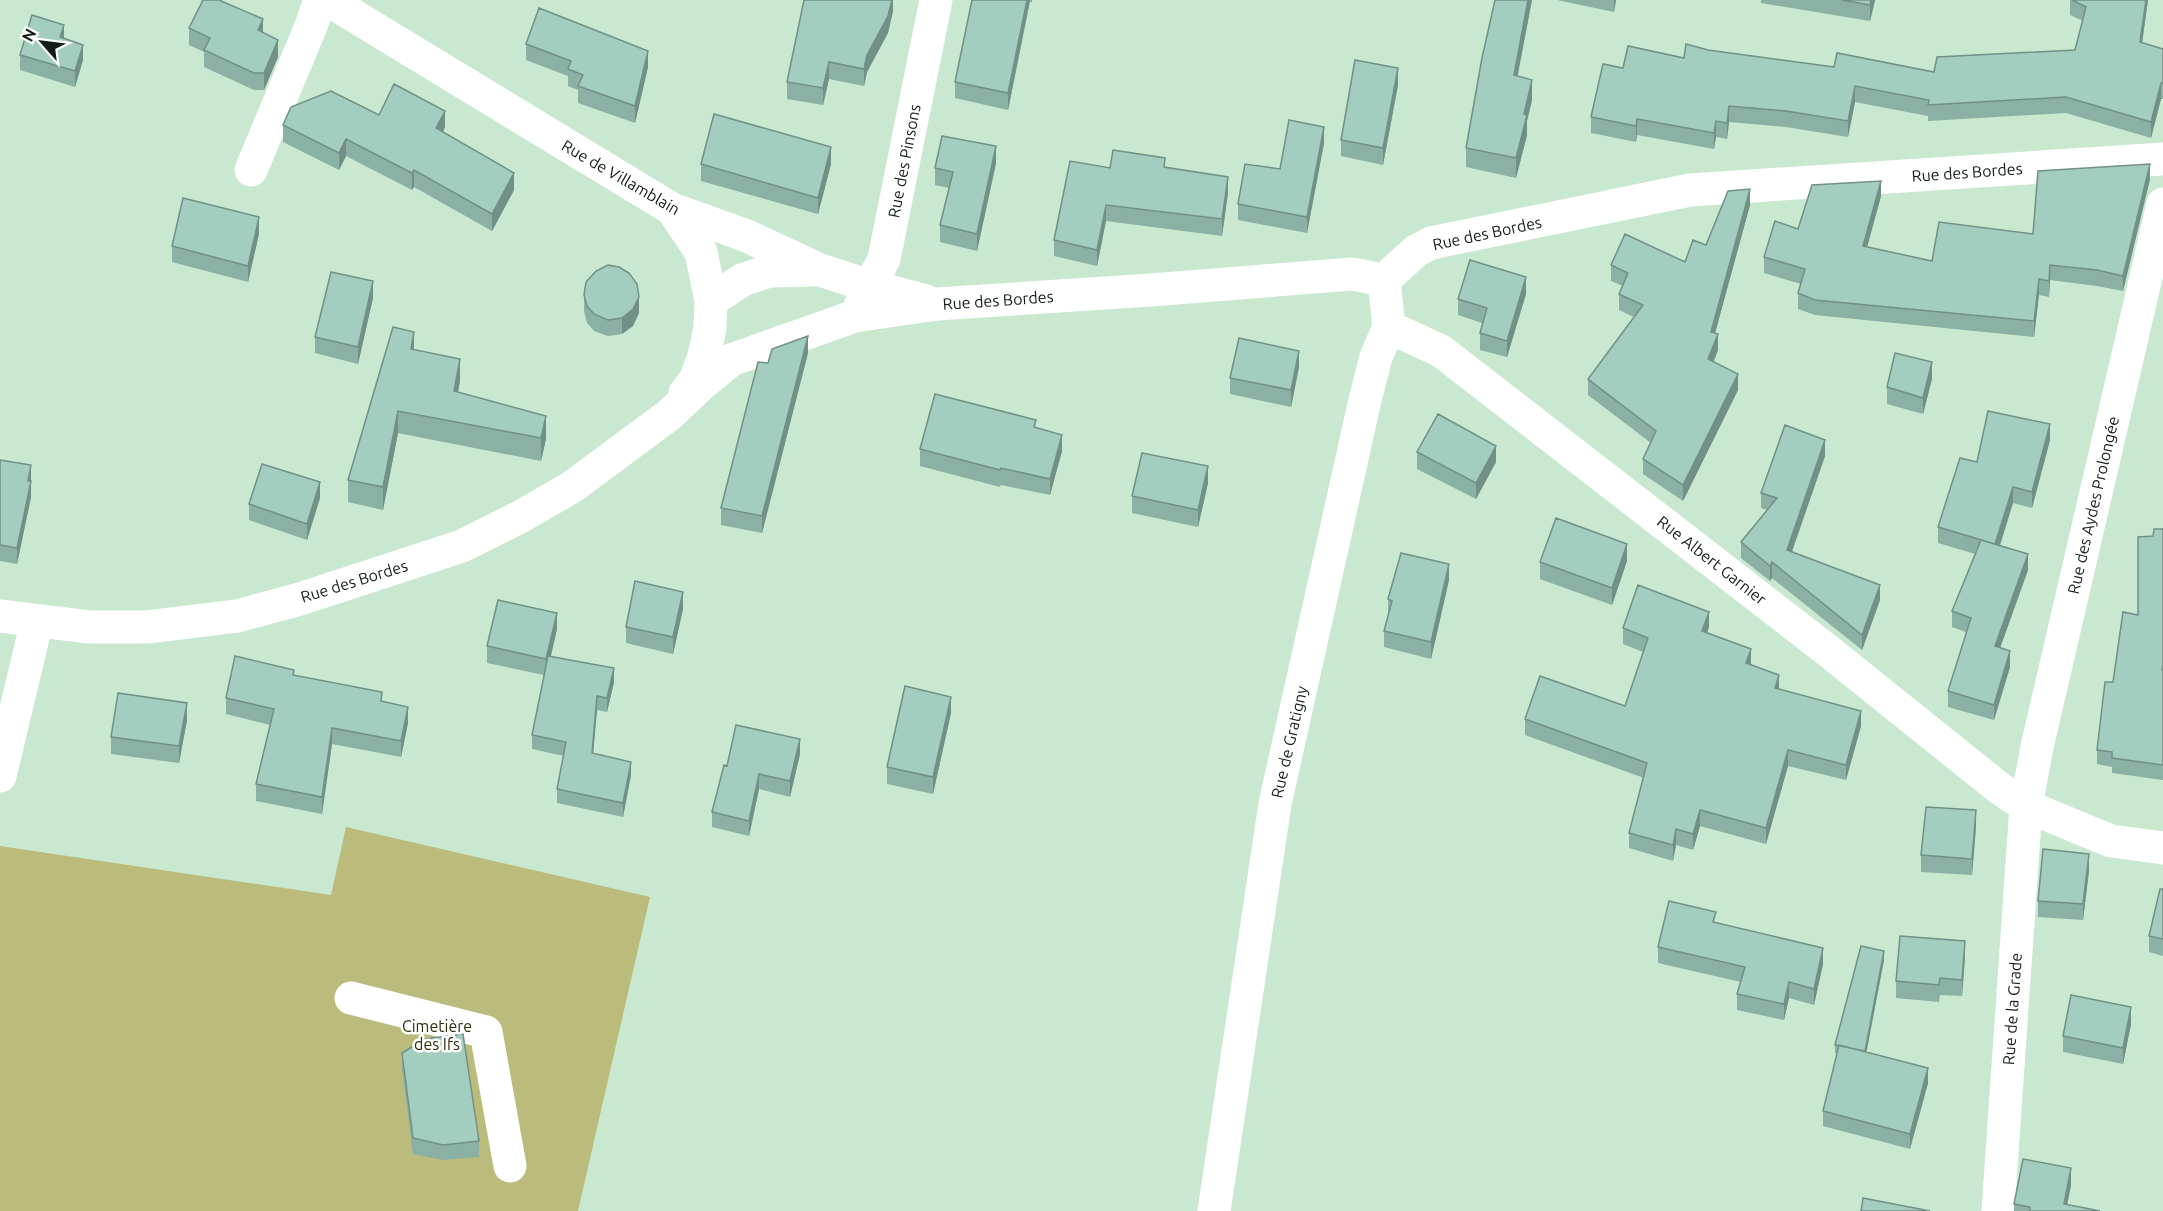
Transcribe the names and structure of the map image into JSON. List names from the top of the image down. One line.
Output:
{"streets":{"street":["Rue des Pinsons","Rue des Bordes","Rue de Villamblain","Rue des Aydes Prolongée","Rue Albert Garnier","Rue de Gratigny","Rue de la Grade"]},"crossings":[["Rue des Pinsons","Rue des Bordes"],["Rue des Pinsons","Rue de Villamblain"],["Rue des Bordes","Rue de Villamblain"],["Rue des Bordes","Rue de Gratigny"],["Rue des Aydes Prolongée","Rue Albert Garnier"],["Rue des Aydes Prolongée","Rue de la Grade"],["Rue Albert Garnier","Rue de Gratigny"],["Rue Albert Garnier","Rue de la Grade"]],"parks":["Cimetière des Ifs"],"north":"top left"}
